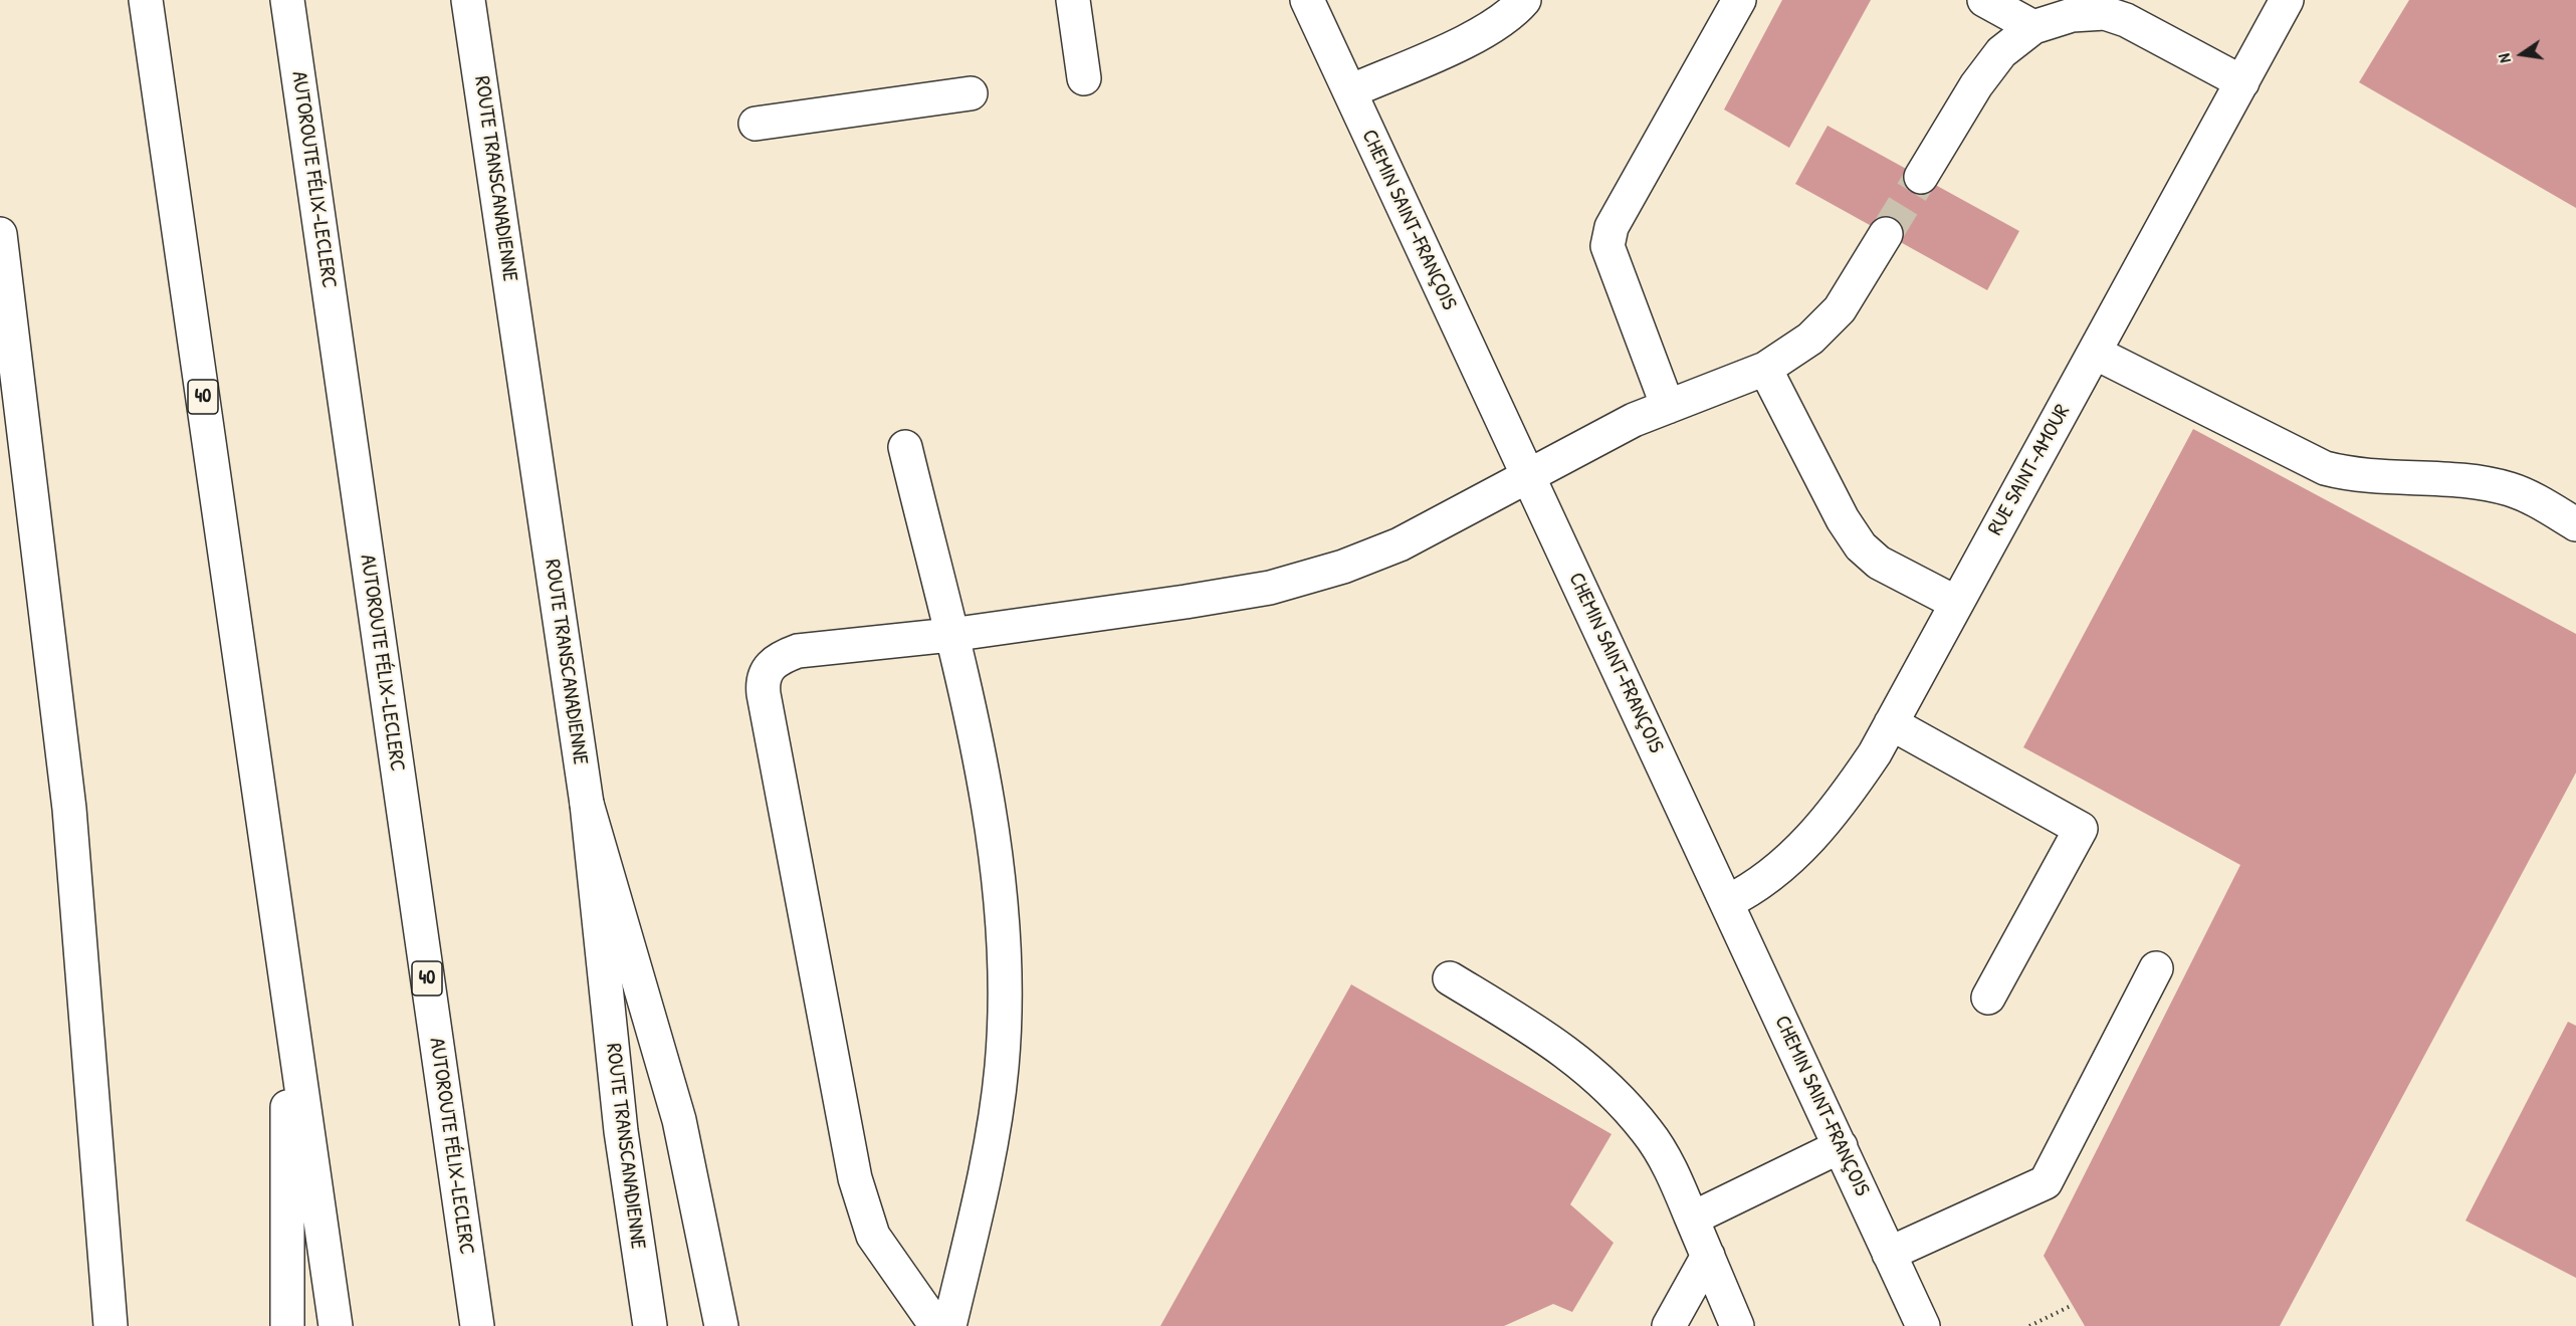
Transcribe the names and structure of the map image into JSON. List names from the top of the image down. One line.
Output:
{"streets":{"main road":["ROUTE TRANSCANADIENNE","AUTOROUTE FÉLIX-LECLERC","CHEMIN SAINT-FRANÇOIS","40","RUE SAINT-AMOUR"]},"crossings":[["CHEMIN SAINT-FRANÇOIS","RUE SAINT-AMOUR"]],"north":"left"}
